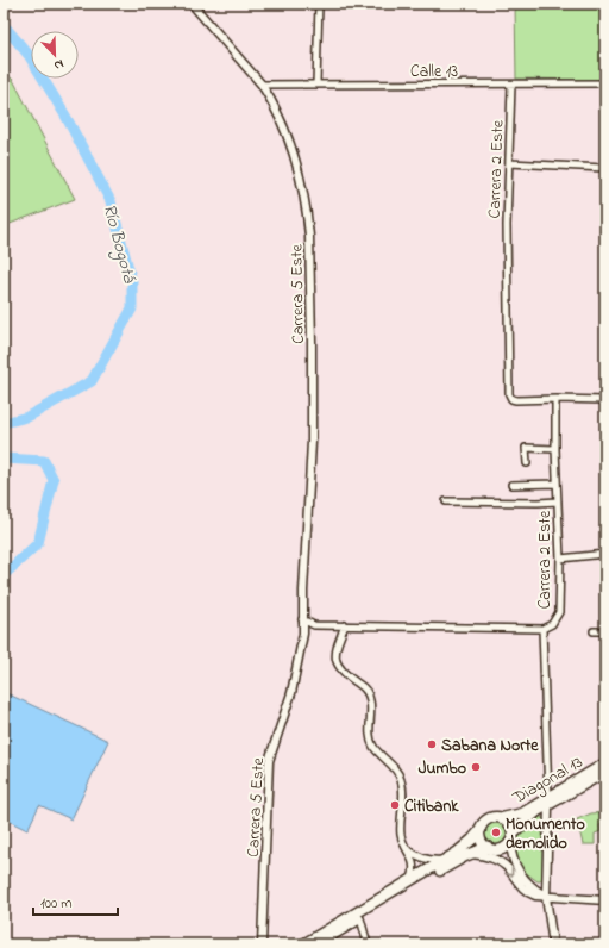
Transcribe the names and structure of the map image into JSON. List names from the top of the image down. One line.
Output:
{"streets":{"main road":["Diagonal 13"],"street":["Calle 13","Carrera 2 Este","Carrera 5 Este"]},"crossings":[["Calle 13","Carrera 2 Este"],["Calle 13","Carrera 5 Este"],["Carrera 2 Este","Diagonal 13"]],"water":["Río Bogotá"],"places":["Sabana Norte","Jumbo","Citibank","Monumento demolido"],"scale_bar":"100 m","north":"bottom right"}
